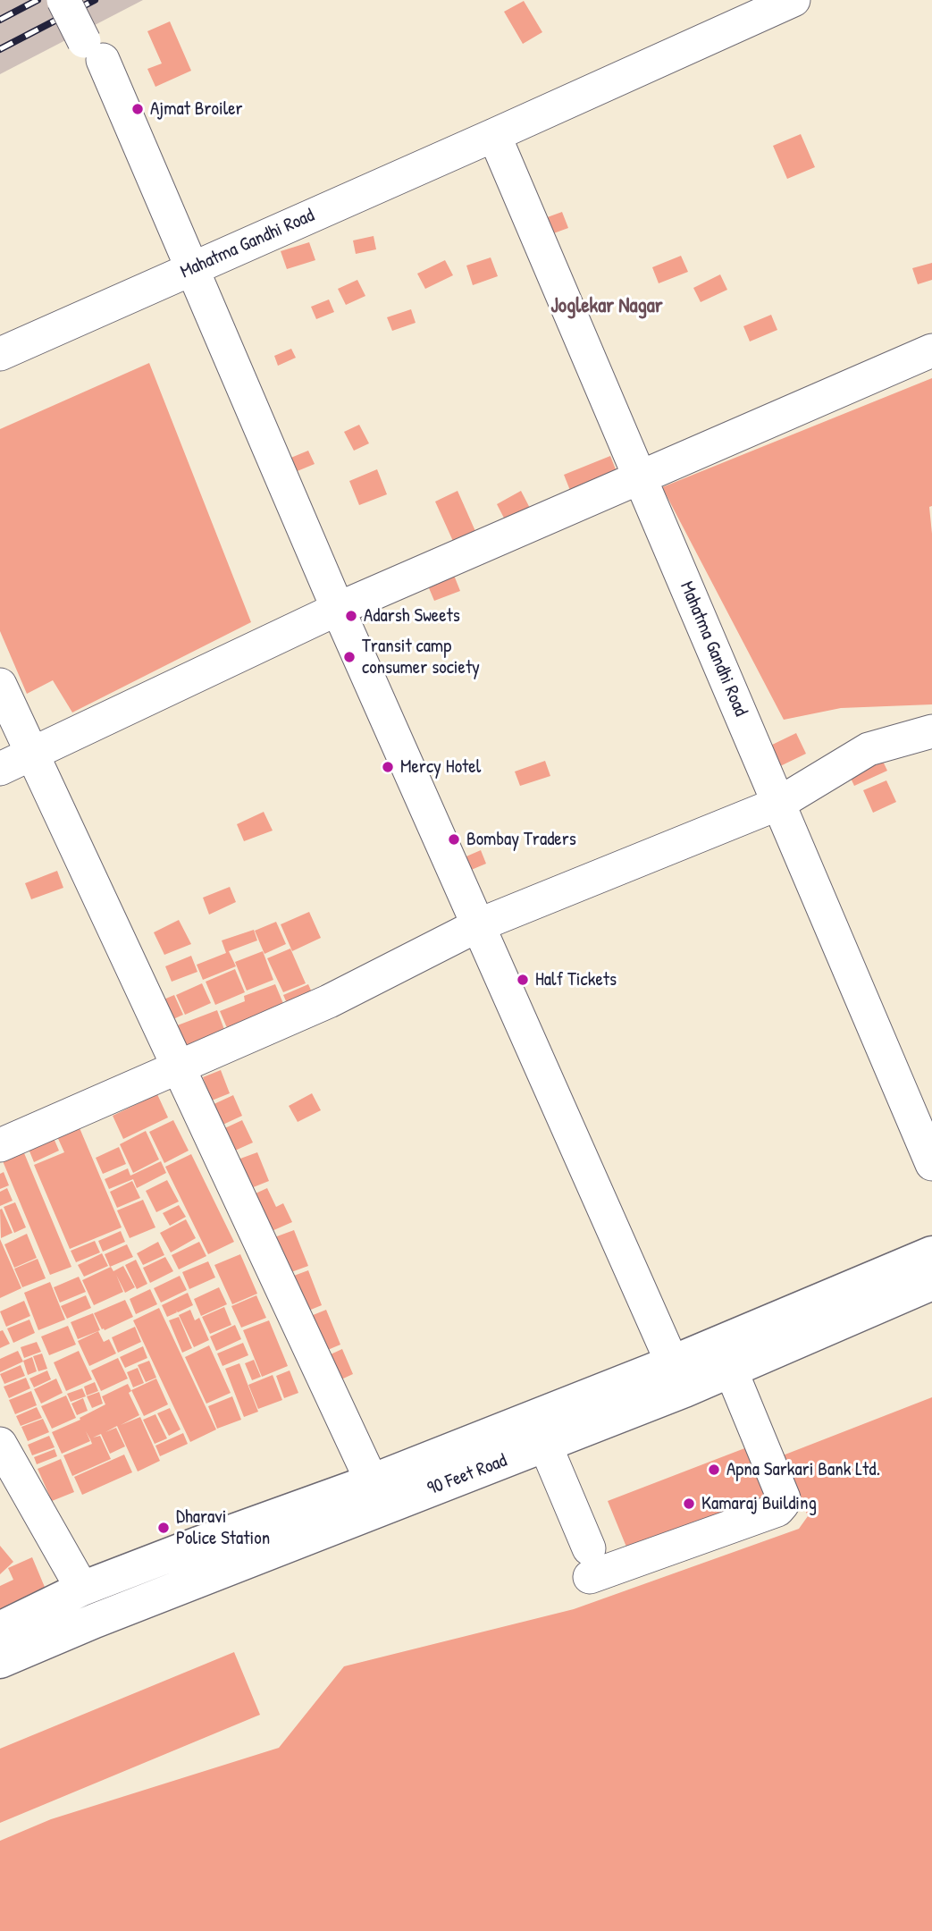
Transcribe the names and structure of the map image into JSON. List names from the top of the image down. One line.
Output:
{"streets":{"main road":["90 Feet Road"],"street":["Mahatma Gandhi Road"]},"districts":["Joglekar Nagar"],"places":["Ajmat Broiler","Adarsh Sweets","Transit camp consumer society","Mercy Hotel","Bombay Traders","Half Tickets","Apna Sarkari Bank Ltd.","Kamaraj Building","Dharavi Police Station"]}
